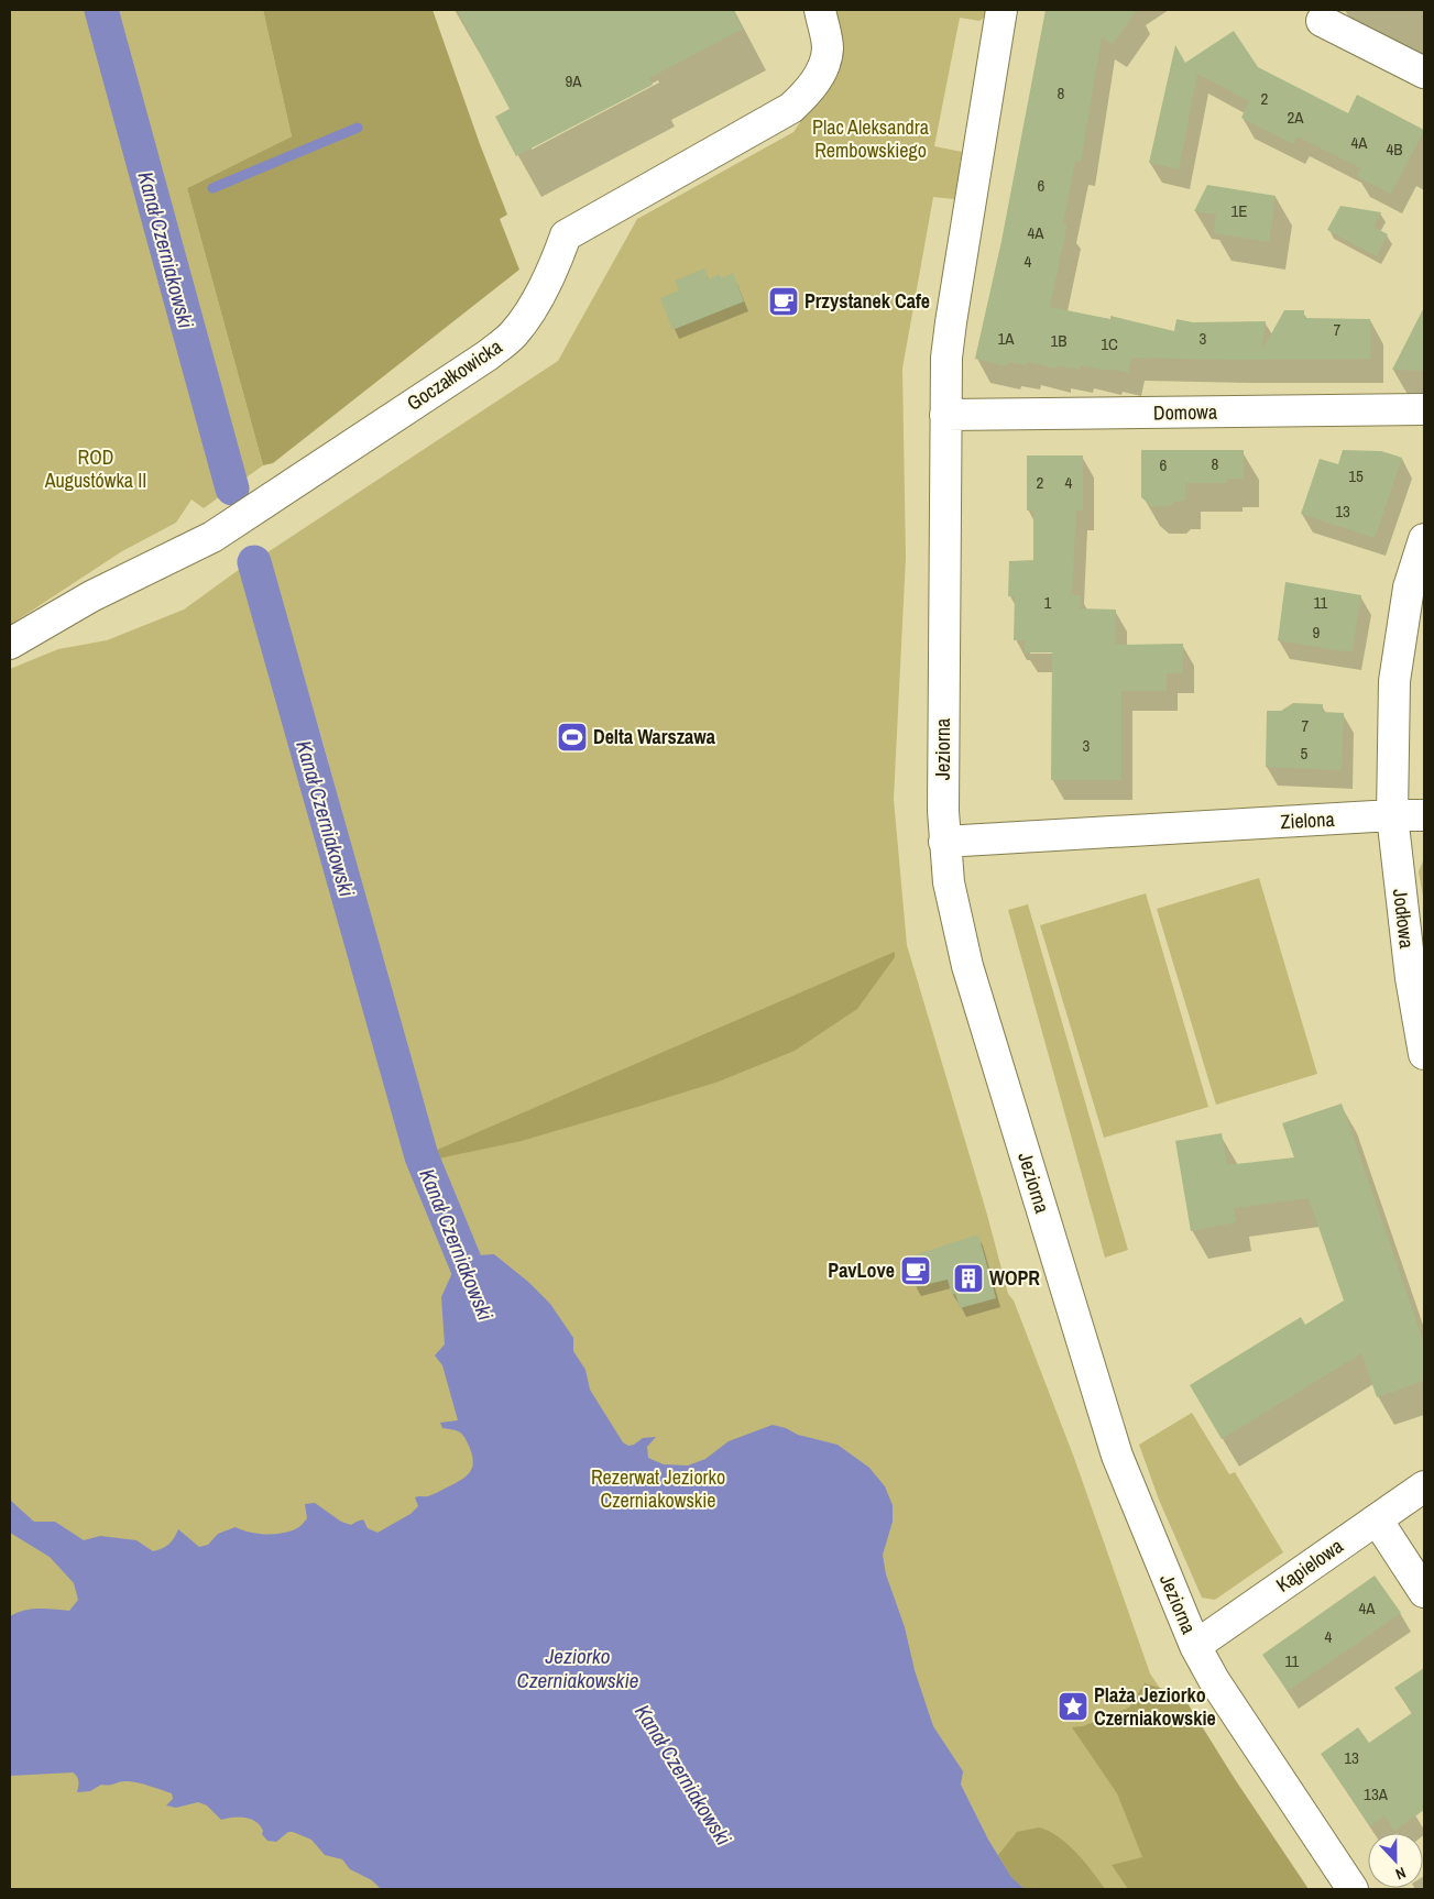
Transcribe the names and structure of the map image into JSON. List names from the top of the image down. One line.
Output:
{"streets":{"street":["Goczałkowicka","Domowa","Jeziorna","Zielona","Jodłowa","Kąpielowa"]},"crossings":[["Domowa","Jeziorna"],["Jeziorna","Zielona"],["Jeziorna","Kąpielowa"],["Zielona","Jodłowa"]],"water":["Kanał Czerniakowski","Jeziorko Czerniakowskie"],"parks":["Plac Aleksandra Rembowskiego","ROD Augustówka II","Rezerwat Jeziorko Czerniakowskie"],"places":{"cafe":["Przystanek Cafe","PavLove"],"sports":["Delta Warszawa"],"building":["WOPR"],"place":["Plaża Jeziorko Czerniakowskie"]},"house_numbers":["9A","8","2","2A","4A","4B","6","1E","4A","4","7","1A","3","1B","1C","8","6","15","2","4","13","1","11","9","7","3","5","4A","4","11","13","13A"],"north":"bottom"}
